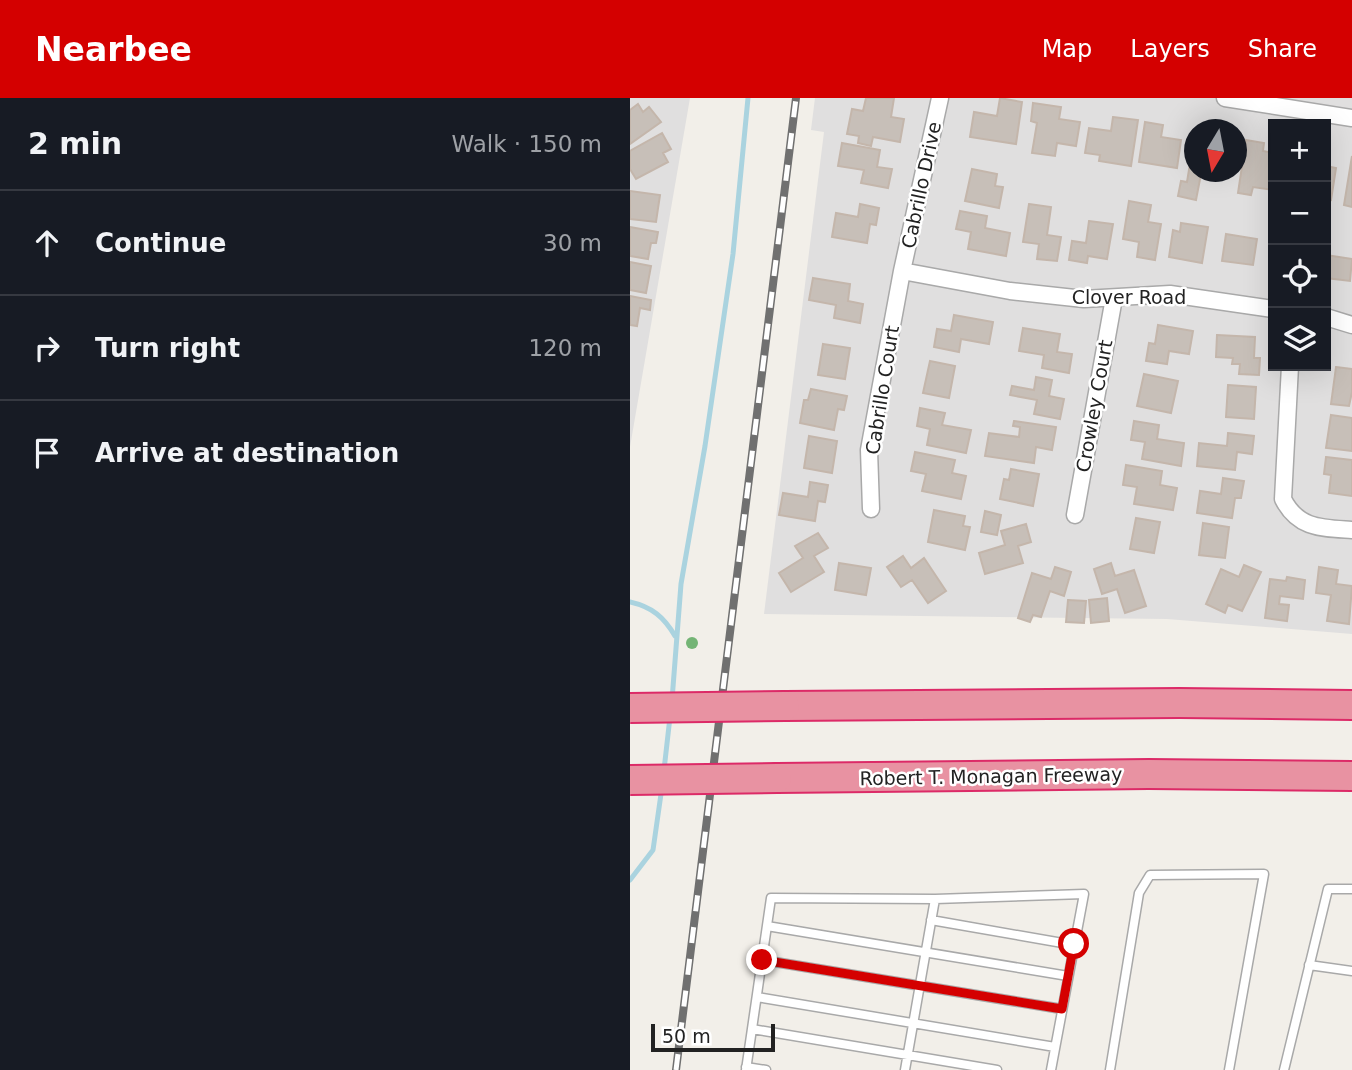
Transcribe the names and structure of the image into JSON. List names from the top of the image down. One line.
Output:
{"streets":{"highway":["Robert T. Monagan Freeway"],"street":["Cabrillo Drive","Clover Road","Cabrillo Court","Crowley Court"]},"crossings":[["Cabrillo Drive","Clover Road"],["Cabrillo Drive","Cabrillo Court"],["Clover Road","Cabrillo Court"],["Clover Road","Crowley Court"]],"scale_bar":"50 m","north":"bottom","page":{"header":"Nearbee","nav":["Map","Layers","Share"],"heading":["2 min","Walk · 150 m"],"map_buttons":["+","−"],"list":[["Continue","30 m"],["Turn right","120 m"],"Arrive at destination"],"scale":"50 m"}}
